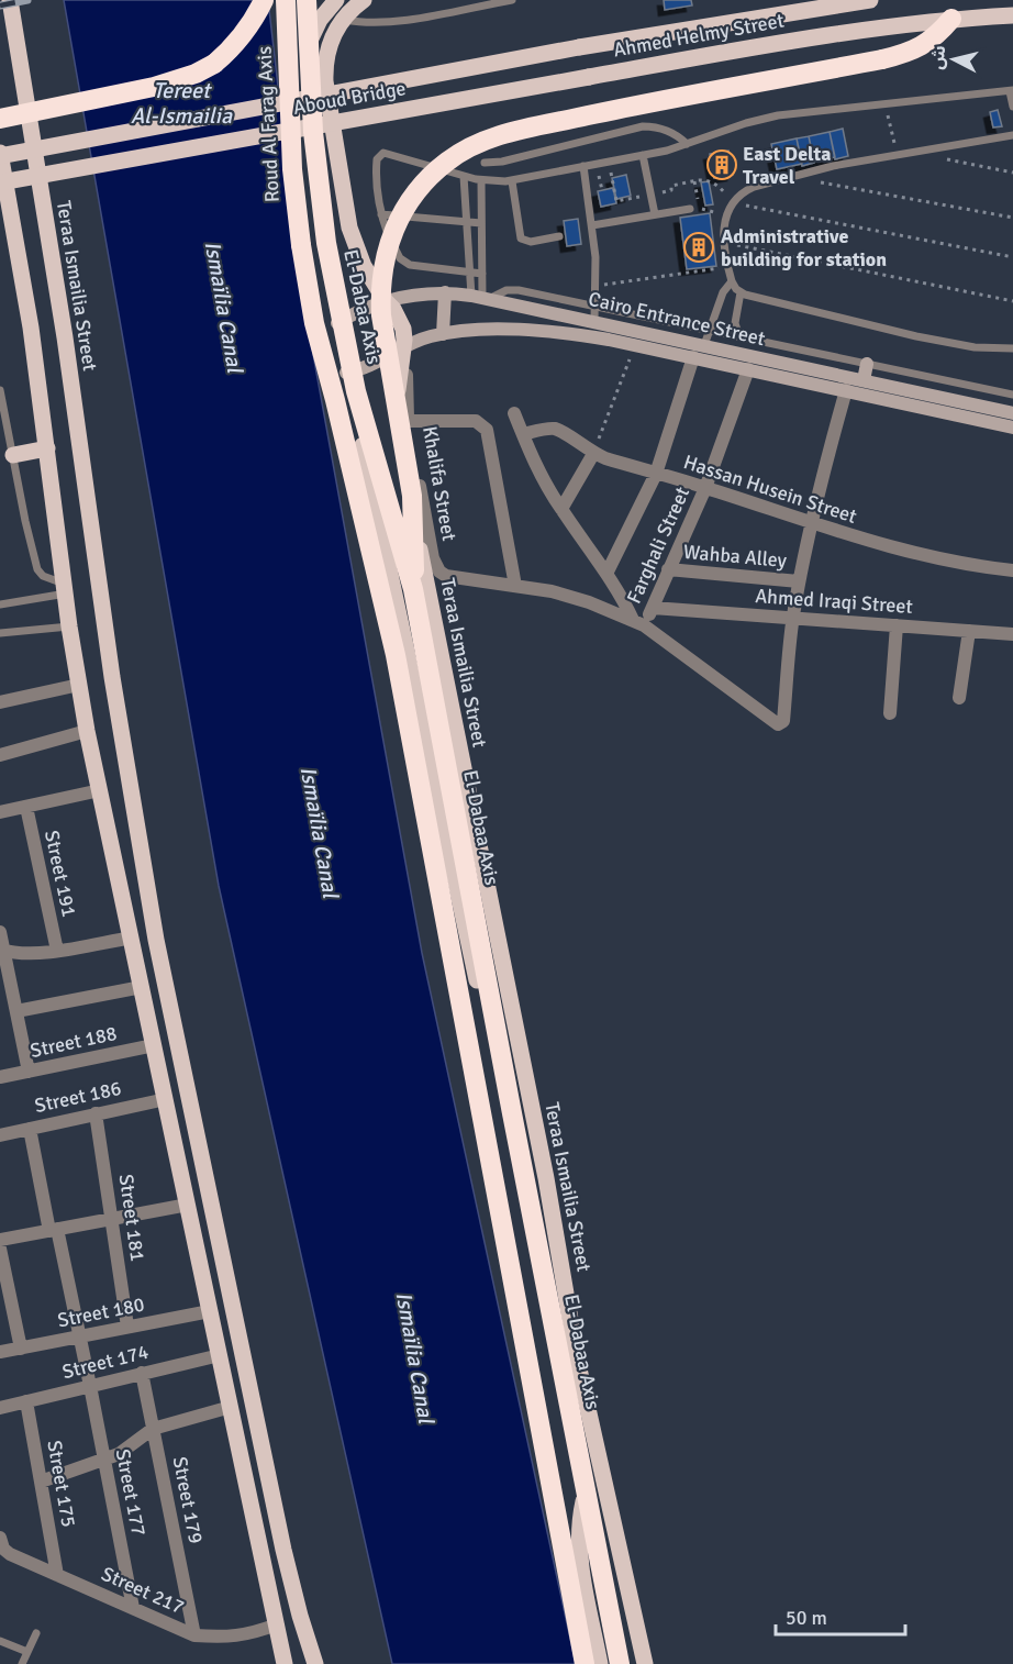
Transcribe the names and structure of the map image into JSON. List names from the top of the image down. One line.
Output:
{"streets":{"highway":["Roud Al Farag Axis","El-Dabaa Axis"],"main road":["Ahmed Helmy Street","Aboud Bridge","Teraa Ismailia Street"],"street":["Cairo Entrance Street","Khalifa Street","Hassan Husein Street","Farghali Street","Wahba Alley","Ahmed Iraqi Street","Street 191","Street 188","Street 186","Street 181","Street 180","Street 174","Street 175","Street 177","Street 179","Street 217"]},"crossings":[["Ahmed Helmy Street","Aboud Bridge"],["Teraa Ismailia Street","Cairo Entrance Street"],["Teraa Ismailia Street","Khalifa Street"],["Cairo Entrance Street","Khalifa Street"],["Cairo Entrance Street","Farghali Street"],["Khalifa Street","Farghali Street"],["Hassan Husein Street","Farghali Street"],["Farghali Street","Wahba Alley"],["Farghali Street","Ahmed Iraqi Street"],["Street 186","Street 181"],["Street 186","Street 177"],["Street 181","Street 180"],["Street 180","Street 177"],["Street 174","Street 175"],["Street 174","Street 177"],["Street 174","Street 179"],["Street 175","Street 217"],["Street 177","Street 217"],["Street 179","Street 217"]],"water":["Tereet Al-Ismailia","Ismaïlia Canal"],"places":{"building":["East Delta Travel","Administrative building for station"]},"scale_bar":"50 m","north":"left"}
